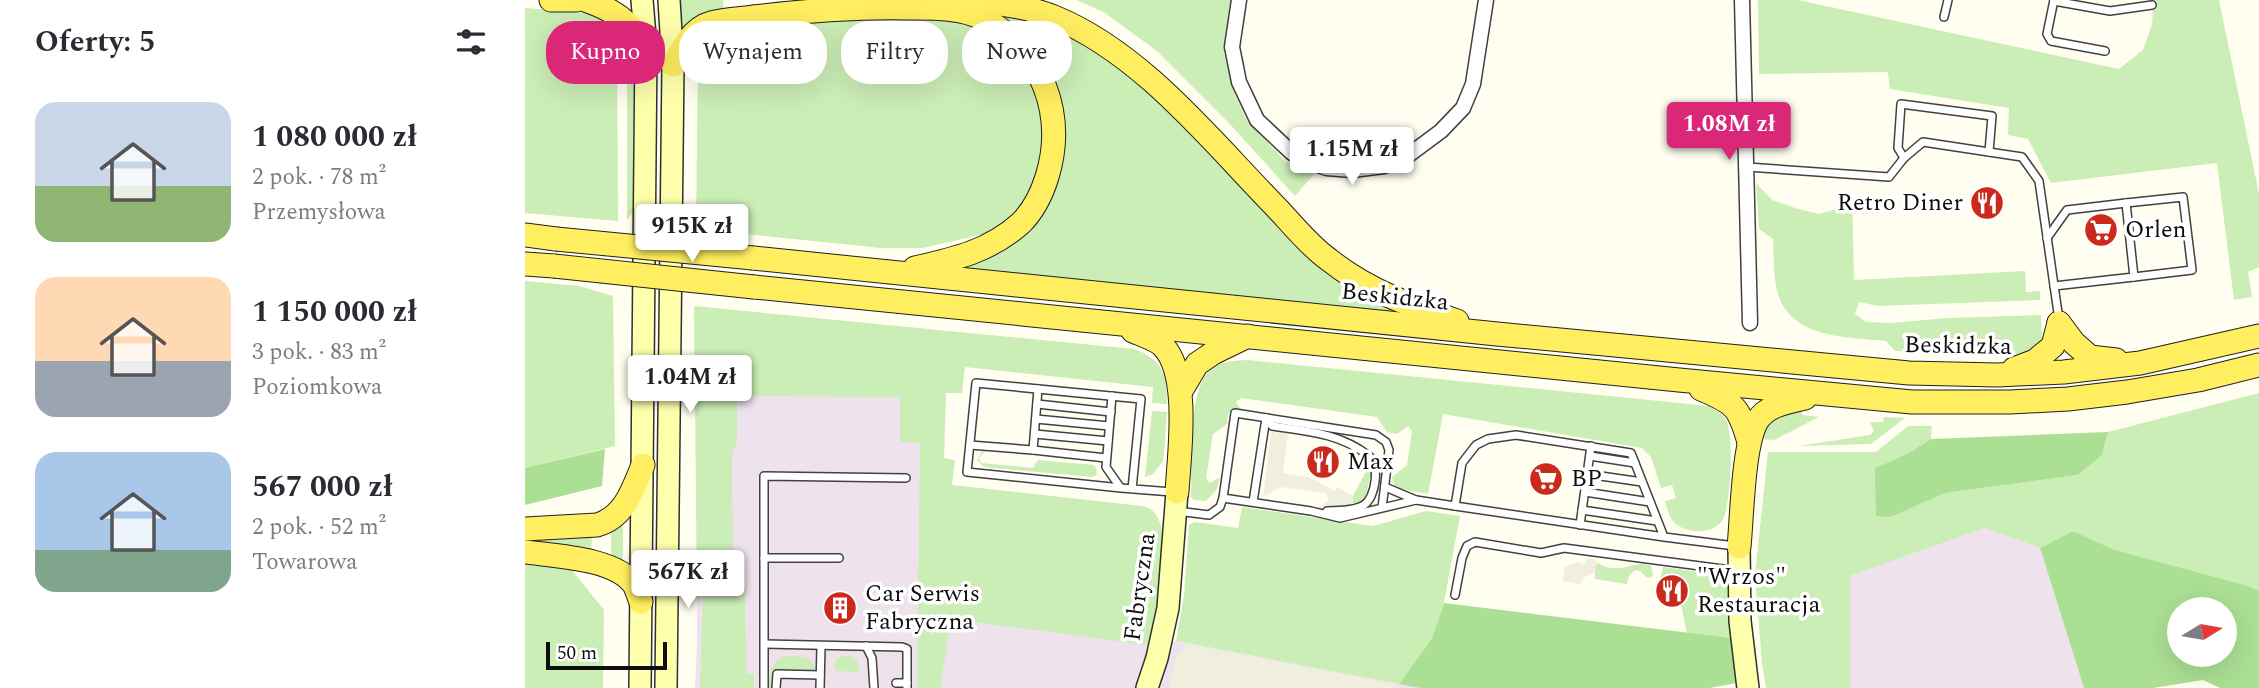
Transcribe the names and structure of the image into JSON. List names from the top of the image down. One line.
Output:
{"streets":{"main road":["Beskidzka","Fabryczna"]},"places":{"restaurant":["Retro Diner","Max","\"Wrzos\" Restauracja"],"supermarket":["Orlen","BP"],"building":["Car Serwis Fabryczna"]},"scale_bar":"50 m","north":"right","page":{"heading":"Oferty: 5","chip":["Kupno","Wynajem","Filtry","Nowe"],"list":[{"name":"1 080 000 zł","note":"2 pok. · 78 m² · Przemysłowa"},{"name":"1 150 000 zł","note":"3 pok. · 83 m² · Poziomkowa"},{"name":"567 000 zł","note":"2 pok. · 52 m² · Towarowa"}],"price":["1.08M zł","1.15M zł","915K zł","1.04M zł","567K zł"],"scale":"50 m"}}
